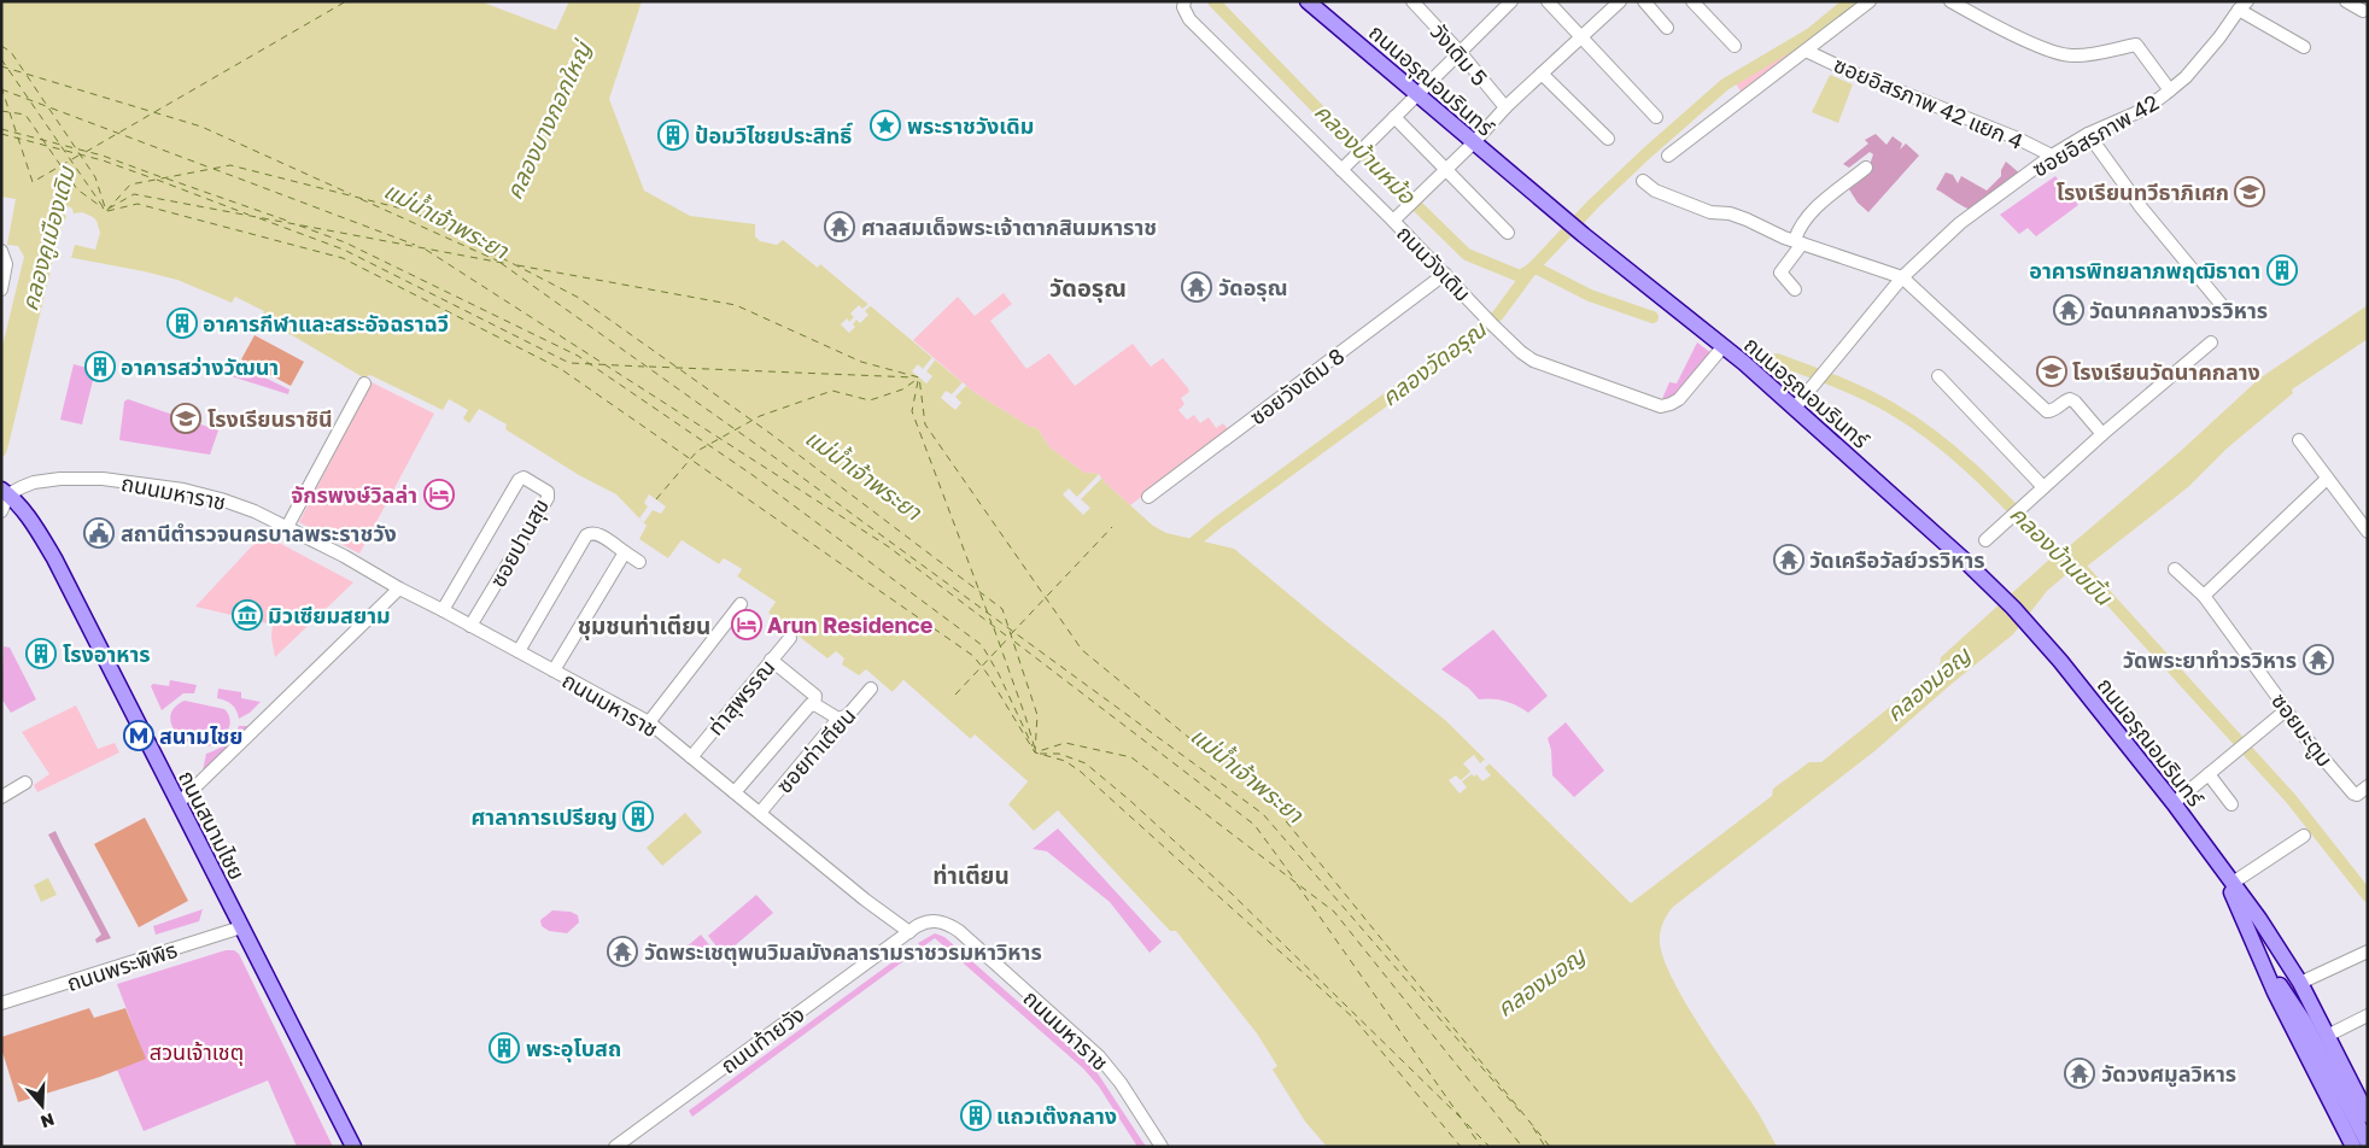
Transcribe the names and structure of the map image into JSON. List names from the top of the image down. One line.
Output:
{"streets":{"main road":["ถนนอรุณอมรินทร์","ถนนสนามไชย"],"street":["วังเดิม 5","ซอยอิสรภาพ 42 แยก 4","ซอยอิสรภาพ 42","ถนนวังเดิม","ซอยวังเดิม 8","ถนนมหาราช","ซอยปานสุข","ท่าสุพรรณ","ซอยมะตูม","ซอยท่าเตียน","ถนนพระพิพิธ","ถนนท้ายวัง"]},"crossings":[["ถนนอรุณอมรินทร์","ซอยอิสรภาพ 42"],["ถนนอรุณอมรินทร์","ถนนวังเดิม"],["ซอยอิสรภาพ 42 แยก 4","ซอยอิสรภาพ 42"],["ถนนวังเดิม","ซอยวังเดิม 8"],["ถนนมหาราช","ซอยปานสุข"],["ถนนมหาราช","ท่าสุพรรณ"],["ถนนมหาราช","ซอยท่าเตียน"],["ถนนมหาราช","ถนนสนามไชย"],["ถนนมหาราช","ถนนท้ายวัง"],["ถนนสนามไชย","ถนนพระพิพิธ"]],"districts":["วัดอรุณ","ชุมชนท่าเตียน","ท่าเตียน"],"water":["คลองบางกอกใหญ่","คลองบ้านหม้อ","แม่น้ำเจ้าพระยา","คลองคูเมืองเดิม","คลองวัดอรุณ","คลองบ้านขมิ้น","คลองมอญ"],"parks":["สวนเจ้าเชตุ"],"places":{"place":["พระราชวังเดิม"],"building":["ป้อมวิไชยประสิทธิ์","อาคารพิทยลาภพฤฒิธาดา","อาคารกีฬาและสระอัจฉราฉวี","อาคารสว่างวัฒนา","โรงอาหาร","ศาลาการเปรียญ","พระอุโบสถ","แถวเต๊งกลาง"],"school or university":["โรงเรียนทวีธาภิเศก","โรงเรียนวัดนาคกลาง","โรงเรียนราชินี"],"temple":["ศาลสมเด็จพระเจ้าตากสินมหาราช","วัดอรุณ","วัดนาคกลางวรวิหาร","วัดเครือวัลย์วรวิหาร","วัดพระยาทําวรวิหาร","วัดพระเชตุพนวิมลมังคลารามราชวรมหาวิหาร","วัดวงศมูลวิหาร"],"hotel":["จักรพงษ์วิลล่า","Arun Residence"],"public building":["สถานีตำรวจนครบาลพระราชวัง"],"museum":["มิวเซียมสยาม"],"metro station":["สนามไชย"]},"north":"bottom"}
